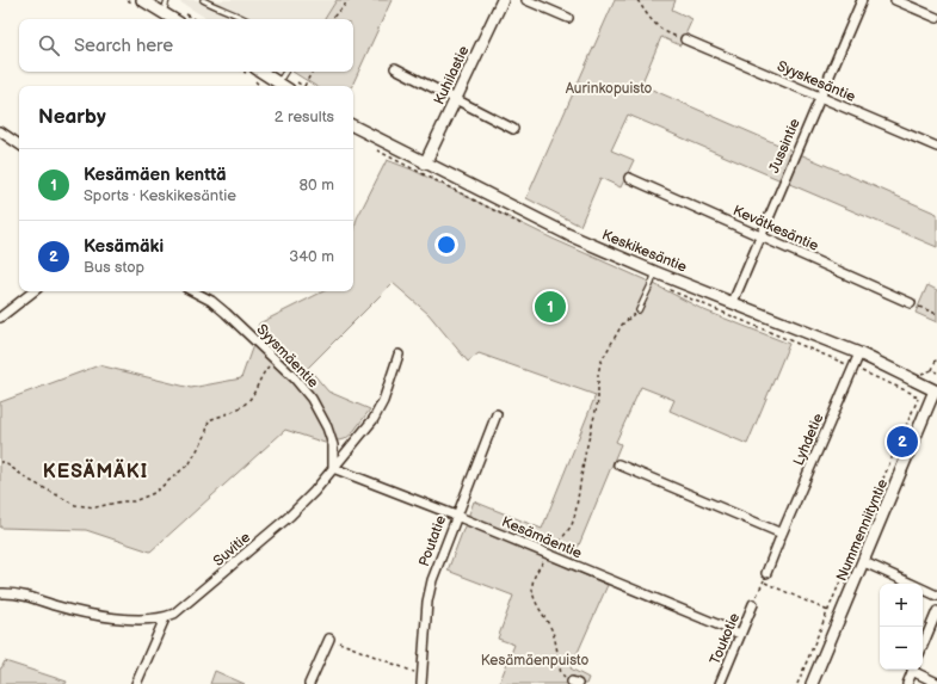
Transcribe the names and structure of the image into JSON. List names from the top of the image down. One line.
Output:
{"streets":{"street":["Kuhilastie","Syyskesäntie","Jussintie","Kevätkesäntie","Keskikesäntie","Syysmäentie","Lyhdetie","Nummenniityntie","Kesämäentie","Poutatie","Suvitie","Toukotie"]},"crossings":[["Kuhilastie","Keskikesäntie"],["Syyskesäntie","Jussintie"],["Jussintie","Kevätkesäntie"],["Jussintie","Keskikesäntie"],["Keskikesäntie","Lyhdetie"],["Keskikesäntie","Nummenniityntie"],["Syysmäentie","Kesämäentie"],["Syysmäentie","Suvitie"],["Kesämäentie","Poutatie"],["Kesämäentie","Suvitie"],["Kesämäentie","Toukotie"]],"districts":["KESÄMÄKI"],"parks":["Aurinkopuisto","Kesämäenpuisto"],"page":{"search":"Search here","heading":["Nearby","2 results"],"list":[{"mark":"1","name":"Kesämäen kenttä","note":"Sports · Keskikesäntie","value":"80 m"},{"mark":"2","name":"Kesämäki","note":"Bus stop","value":"340 m"}],"pins":["1","2"],"map_buttons":["+","−"]}}
